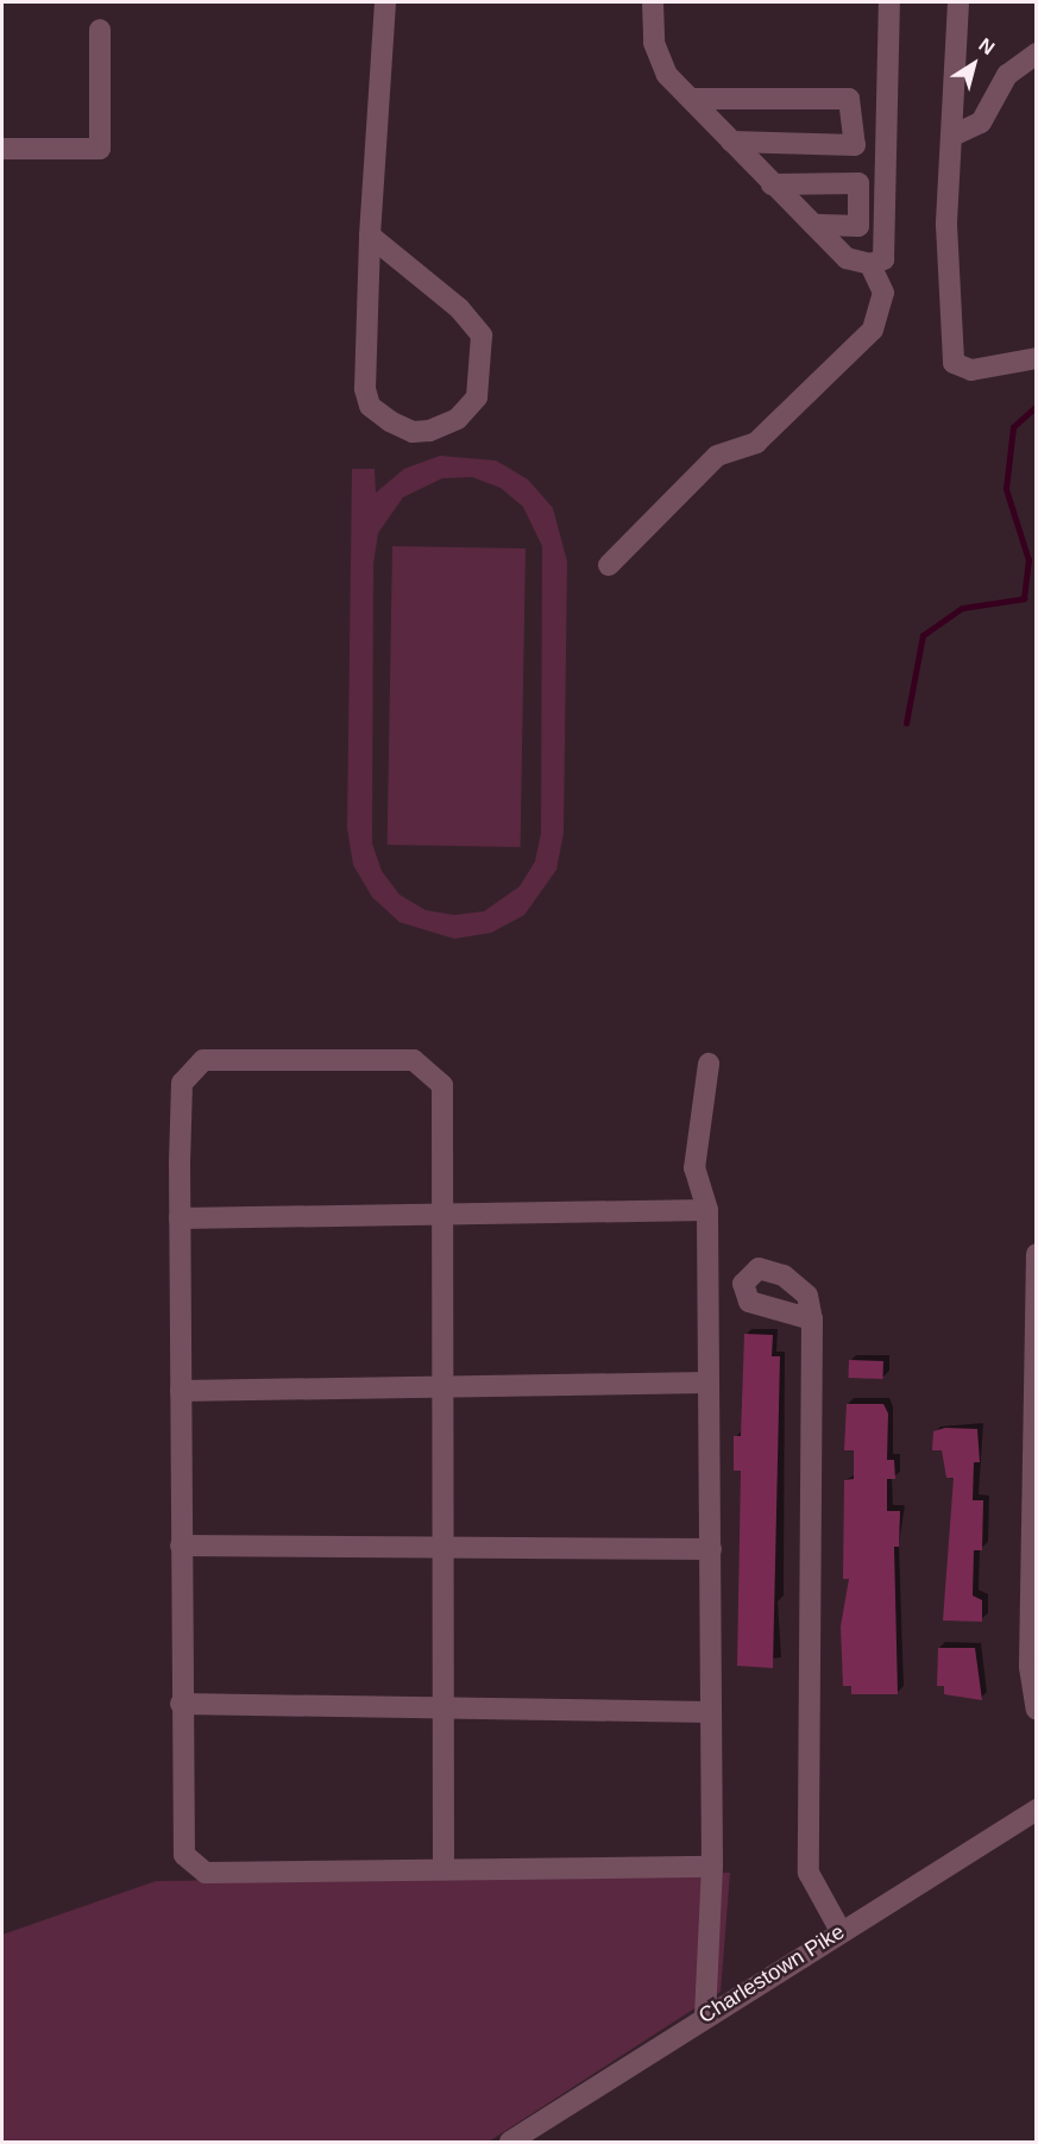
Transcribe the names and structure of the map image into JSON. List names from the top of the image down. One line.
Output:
{"streets":{"street":["Charlestown Pike"]},"north":"top right"}
